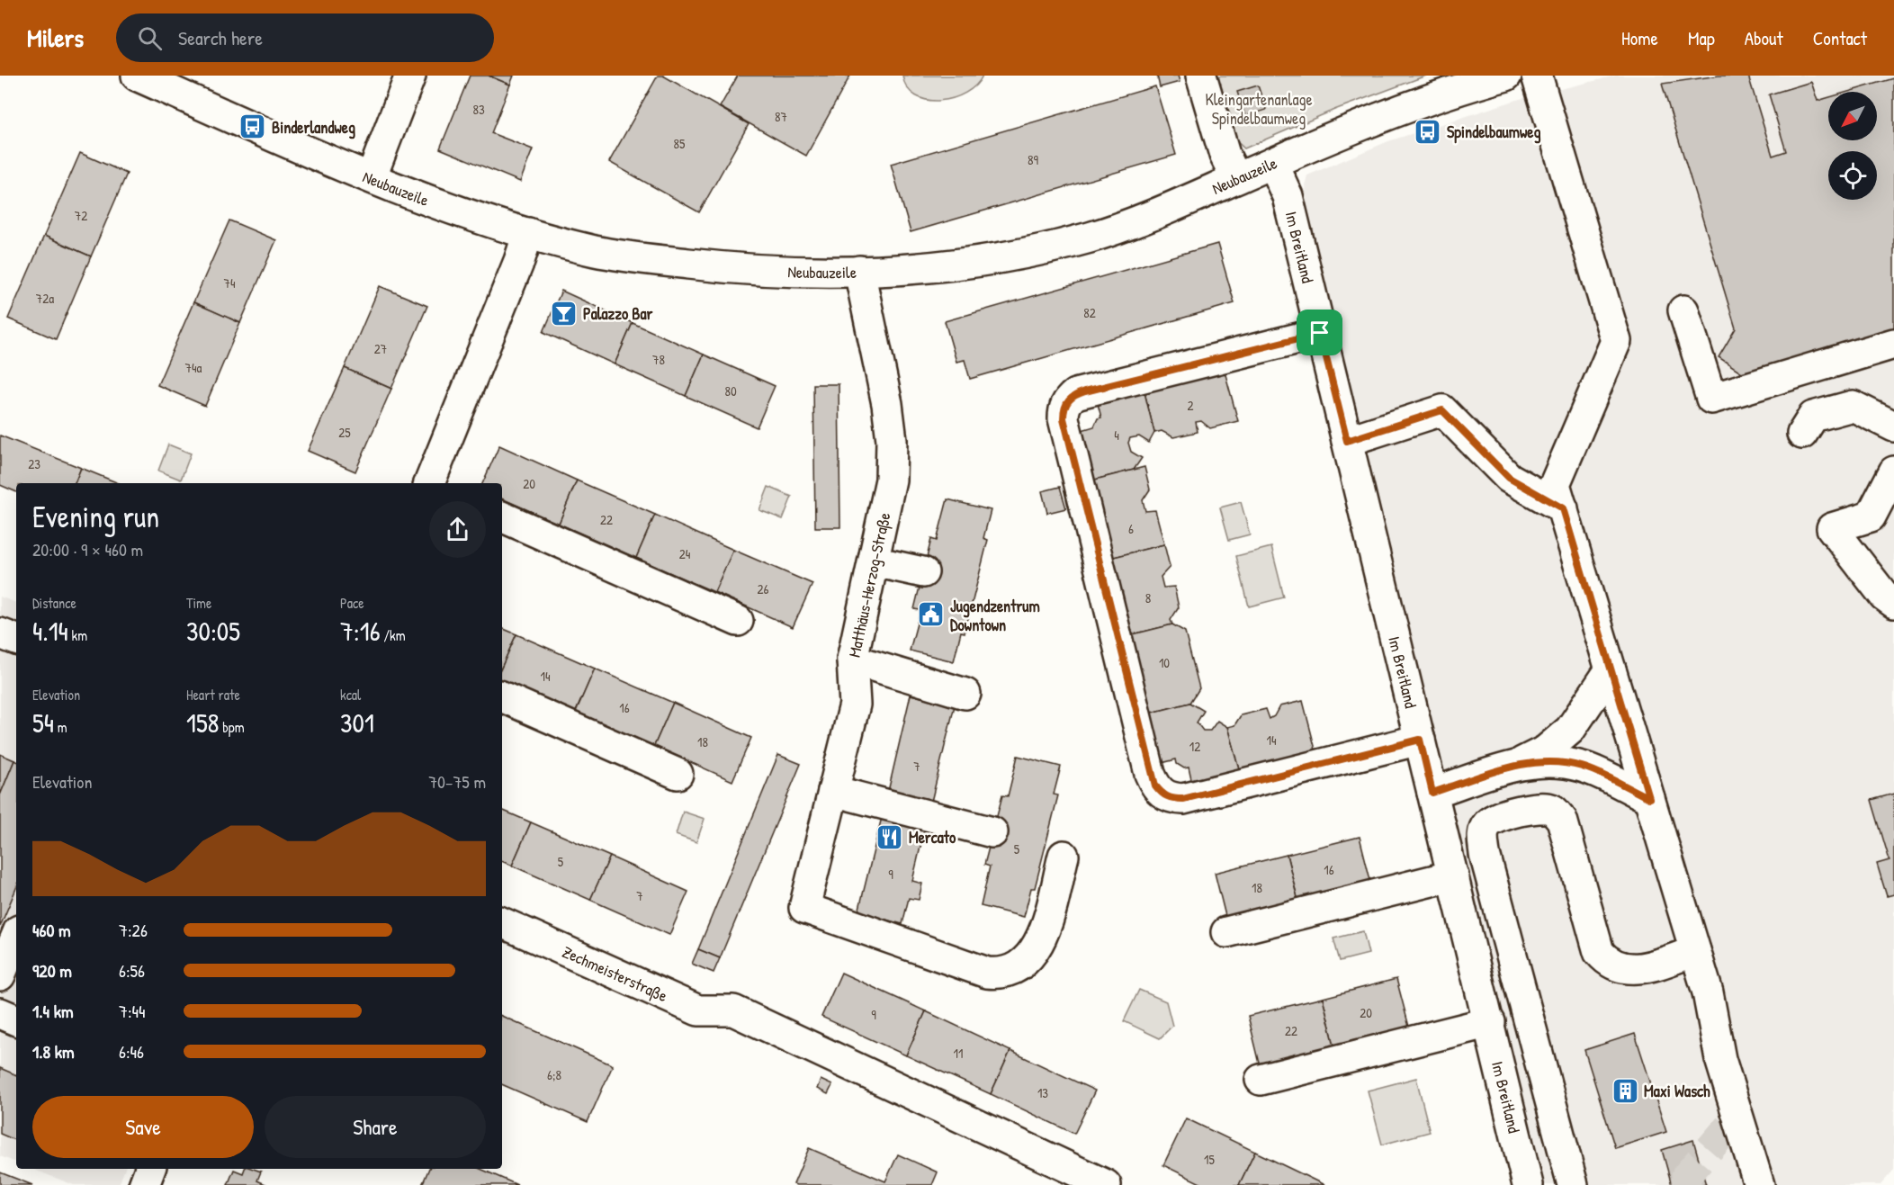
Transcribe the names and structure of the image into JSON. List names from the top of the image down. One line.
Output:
{"streets":{"street":["Neubauzeile","Im Breitland","Matthäus-Herzog-Straße","Zechmeisterstraße"]},"crossings":[["Neubauzeile","Im Breitland"],["Neubauzeile","Matthäus-Herzog-Straße"]],"parks":["Kleingartenanlage Spindelbaumweg"],"places":{"bus stop":["Binderlandweg","Spindelbaumweg"],"bar":["Palazzo Bar"],"public building":["Jugendzentrum Downtown"],"restaurant":["Mercato"],"building":["Maxi Wasch"]},"house_numbers":["83","87","85","89","72","74","72a","82","27","78","74a","80","2","25","4","23","20","22","6","24","26","8","10","14","16","14","18","12","7","5","5","16","9","18","7","20","9","22","11","6;8","13","15"],"north":"bottom left","page":{"header":"Milers","search":"Search here","nav":["Home","Map","About","Contact"],"heading":["Evening run","20:00 · 9 × 460 m"],"stats":[["Distance","4.14 km"],["Time","30:05"],["Pace","7:16 /km"],["Elevation","54 m"],["Heart rate","158 bpm"],["kcal","301"]],"chart":["Elevation","70–75 m"],"list":[{"name":"460 m","note":"7:26"},{"name":"920 m","note":"6:56"},{"name":"1.4 km","note":"7:44"},{"name":"1.8 km","note":"6:46"}],"buttons":["Save","Share"]}}
